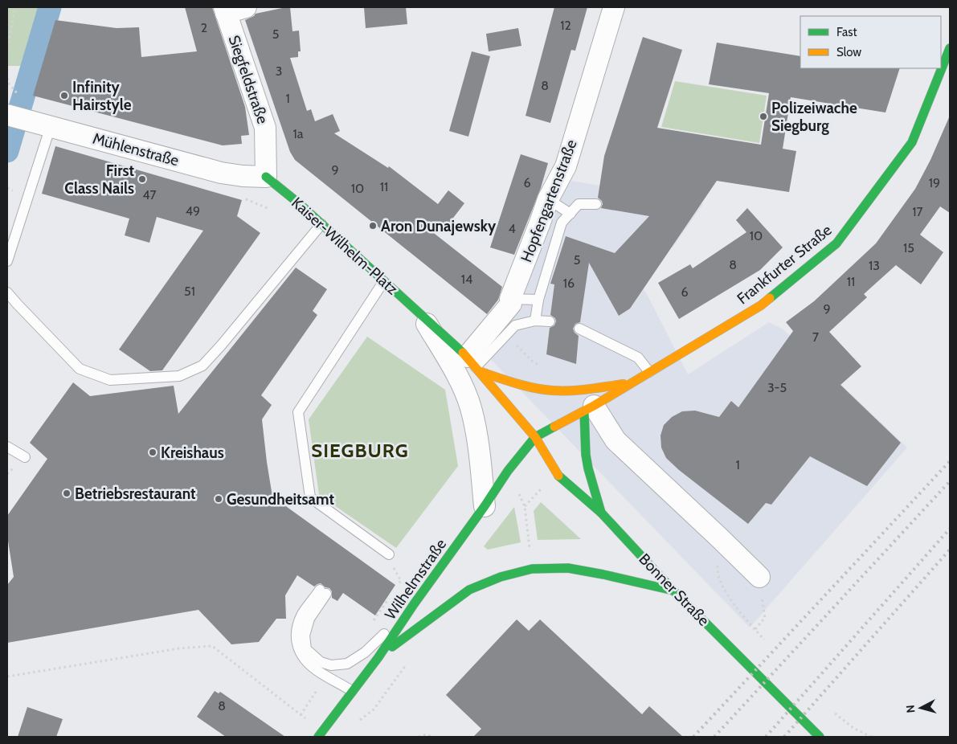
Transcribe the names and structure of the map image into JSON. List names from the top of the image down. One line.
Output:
{"streets":{"main road":["Kaiser-Wilhelm-Platz","Frankfurter Straße","Wilhelmstraße","Bonner Straße"],"street":["Siegfeldstraße","Mühlenstraße","Hopfengartenstraße"]},"crossings":[["Siegfeldstraße","Mühlenstraße"],["Siegfeldstraße","Kaiser-Wilhelm-Platz"],["Mühlenstraße","Kaiser-Wilhelm-Platz"],["Hopfengartenstraße","Kaiser-Wilhelm-Platz"],["Kaiser-Wilhelm-Platz","Frankfurter Straße"],["Kaiser-Wilhelm-Platz","Wilhelmstraße"],["Kaiser-Wilhelm-Platz","Bonner Straße"],["Frankfurter Straße","Wilhelmstraße"],["Frankfurter Straße","Bonner Straße"],["Wilhelmstraße","Bonner Straße"]],"districts":["SIEGBURG"],"places":["Infinity Hairstyle","Polizeiwache Siegburg","First Class Nails","Aron Dunajewsky","Kreishaus","Betriebsrestaurant","Gesundheitsamt"],"house_numbers":["12","2","5","3","8","1","1a","9","6","19","11","10","47","49","17","4","10","15","5","8","13","14","11","16","51","6","9","7","3-5","1","8"],"legend":["Fast","Slow"],"north":"left"}
